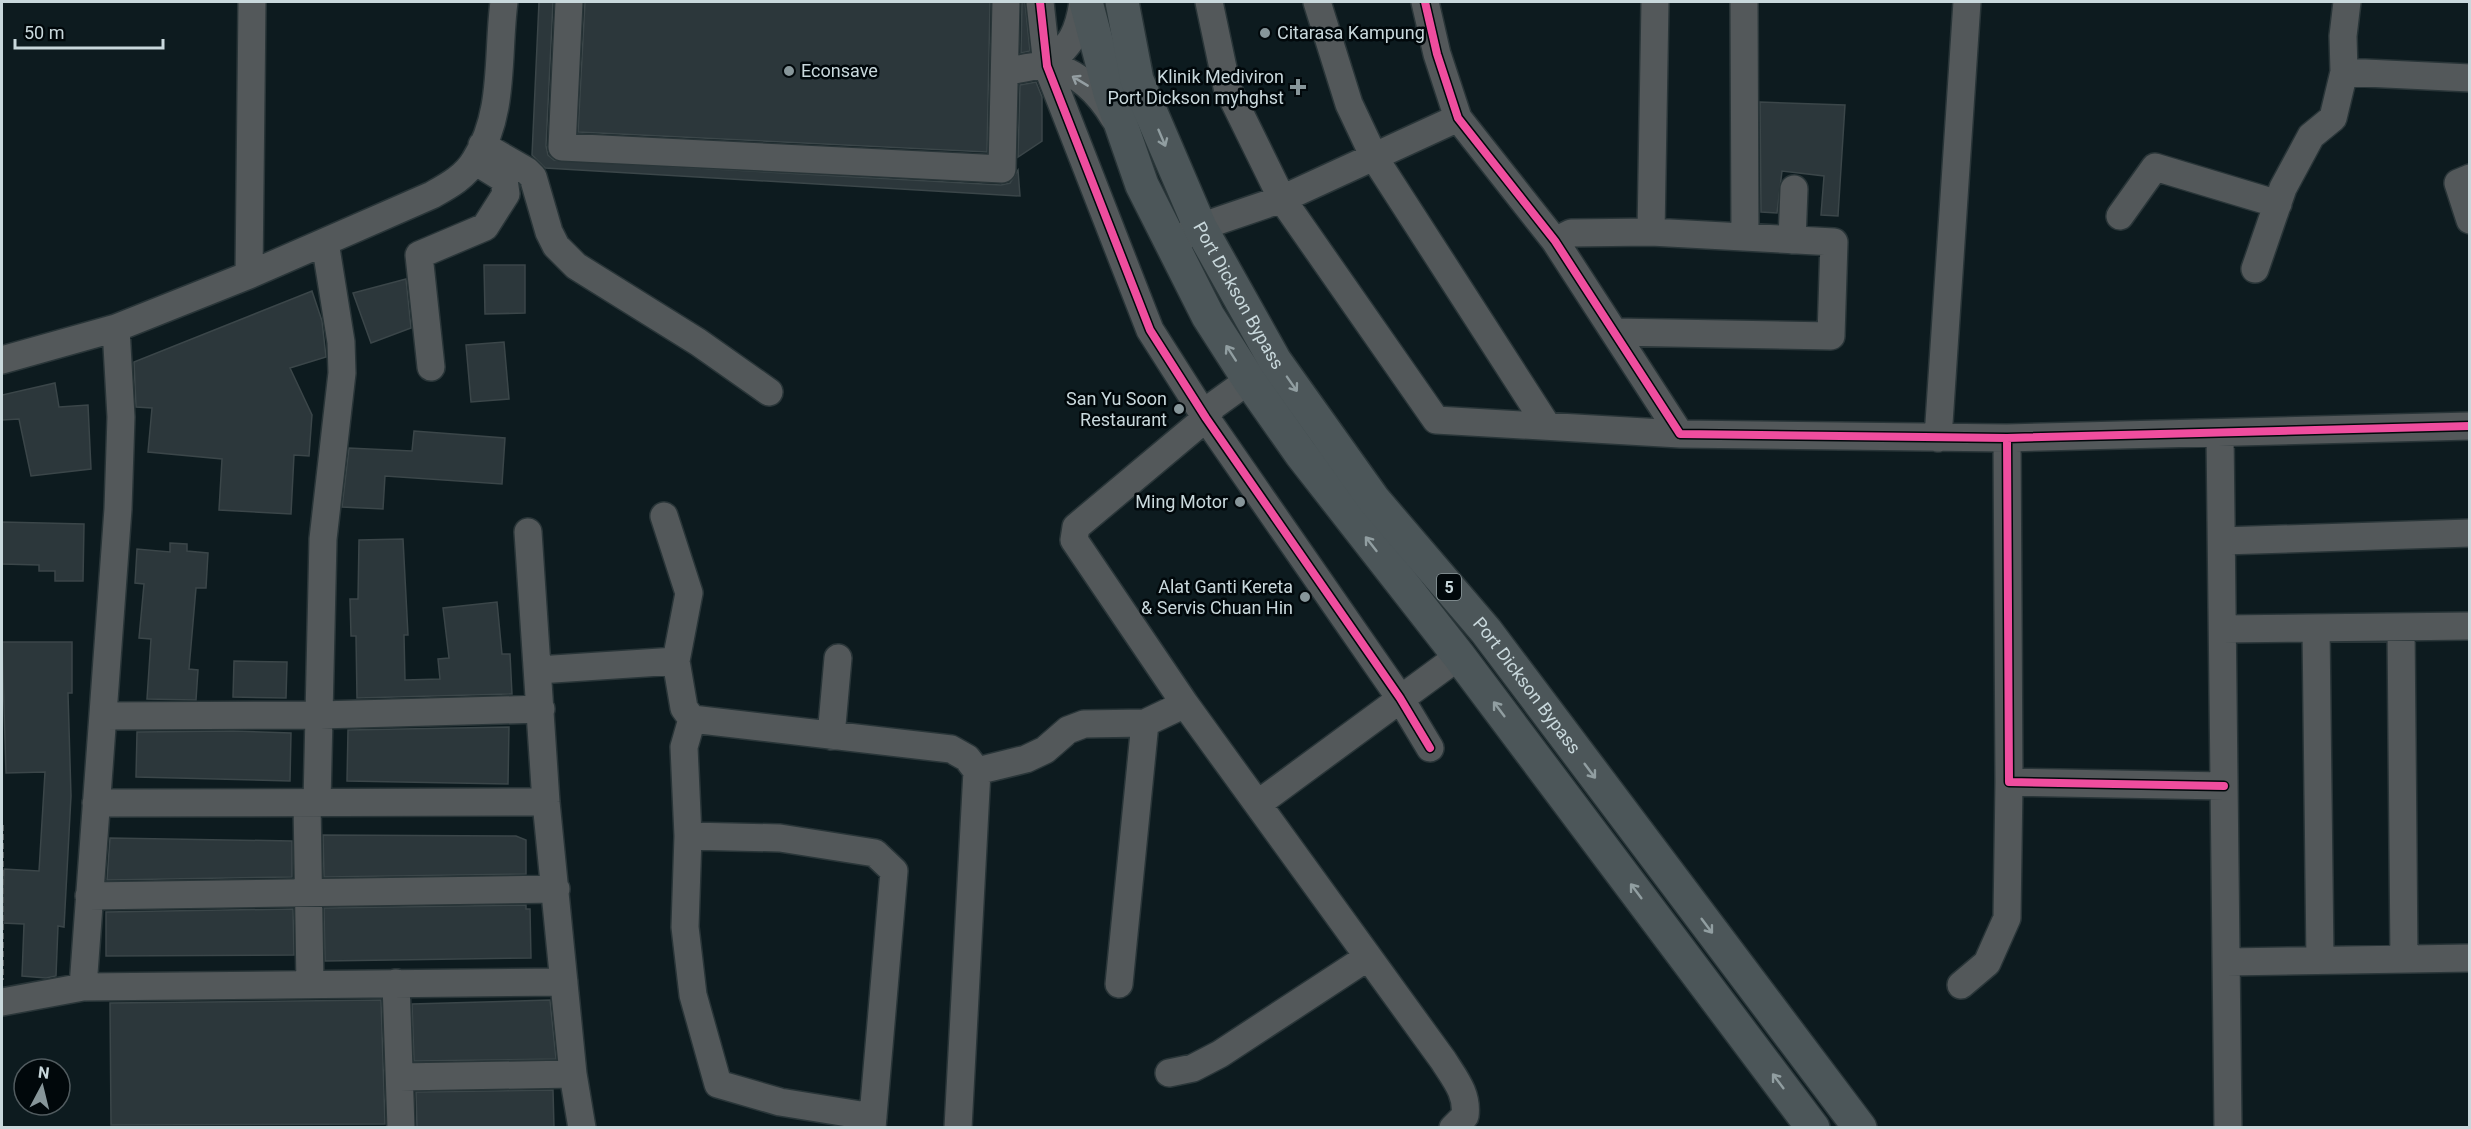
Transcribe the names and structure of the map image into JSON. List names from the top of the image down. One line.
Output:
{"streets":{"highway":["Port Dickson Bypass","5"]},"places":{"other":["Citarasa Kampung","Econsave","San Yu Soon Restaurant","Ming Motor","Alat Ganti Kereta & Servis Chuan Hin"],"health":["Klinik Mediviron Port Dickson myhghst"]},"scale_bar":"50 m","north":"top"}
